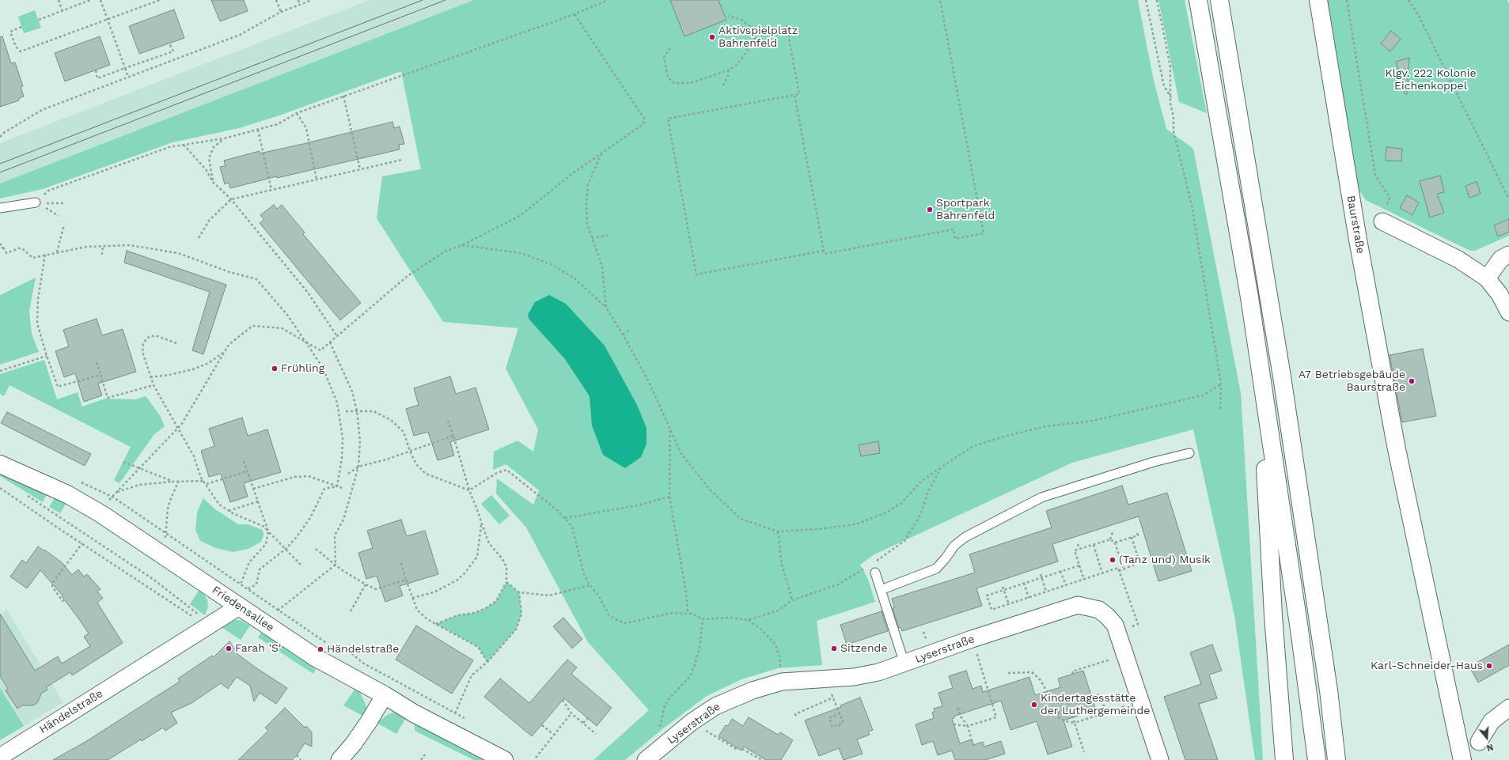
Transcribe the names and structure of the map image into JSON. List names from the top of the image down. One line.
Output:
{"streets":{"main road":["Baurstraße","Friedensallee"],"street":["Lyserstraße","Händelstraße"]},"crossings":[["Friedensallee","Händelstraße"]],"parks":["Klgv. 222 Kolonie Eichenkoppel"],"places":["Aktivspielplatz Bahrenfeld","Sportpark Bahrenfeld","Frühling","A7 Betriebsgebäude Baurstraße","(Tanz und) Musik","Farah 'S'","Sitzende","Händelstraße","Karl-Schneider-Haus","Kindertagesstätte der Luthergemeinde"],"north":"bottom"}
